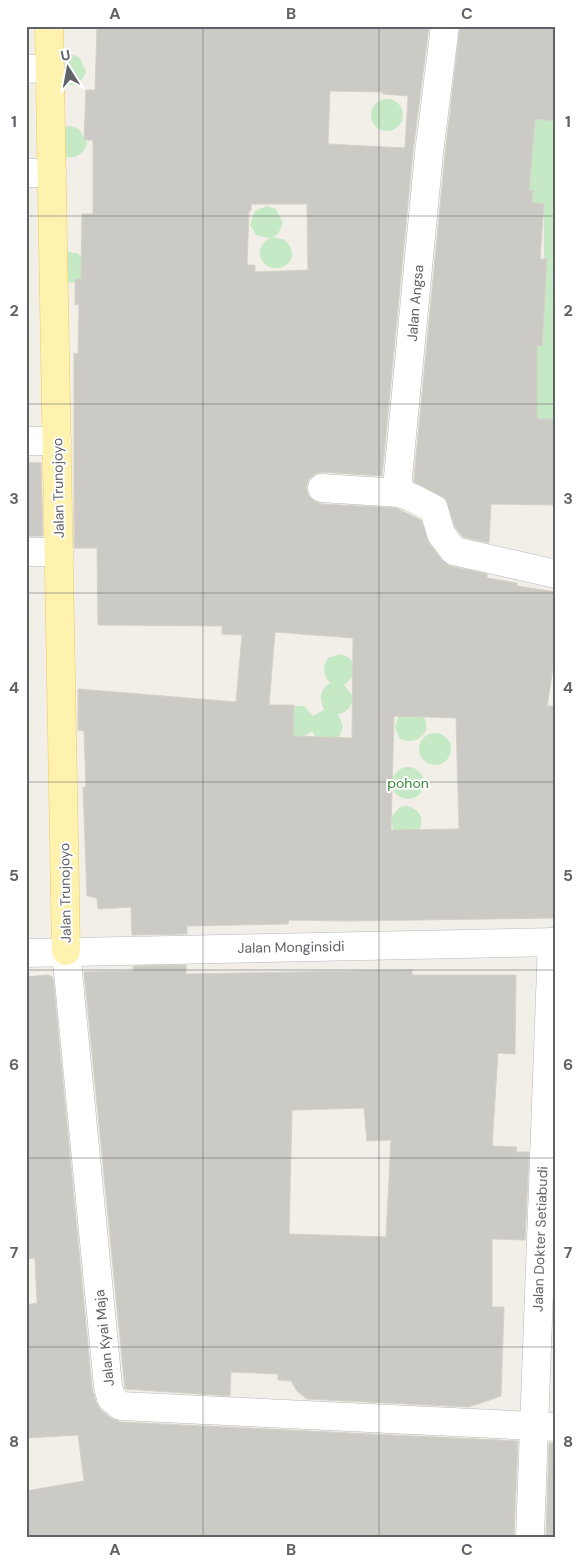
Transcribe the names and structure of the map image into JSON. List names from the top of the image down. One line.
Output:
{"streets":{"main road":["Jalan Trunojoyo"],"street":["Jalan Angsa","Jalan Monginsidi","Jalan Dokter Setiabudi","Jalan Kyai Maja"]},"crossings":[["Jalan Trunojoyo","Jalan Monginsidi"],["Jalan Trunojoyo","Jalan Kyai Maja"],["Jalan Monginsidi","Jalan Dokter Setiabudi"],["Jalan Monginsidi","Jalan Kyai Maja"],["Jalan Dokter Setiabudi","Jalan Kyai Maja"]],"parks":["pohon"],"north":"top","grid":{"columns":["A","B","C"],"rows":["1","2","3","4","5","6","7","8"]}}
